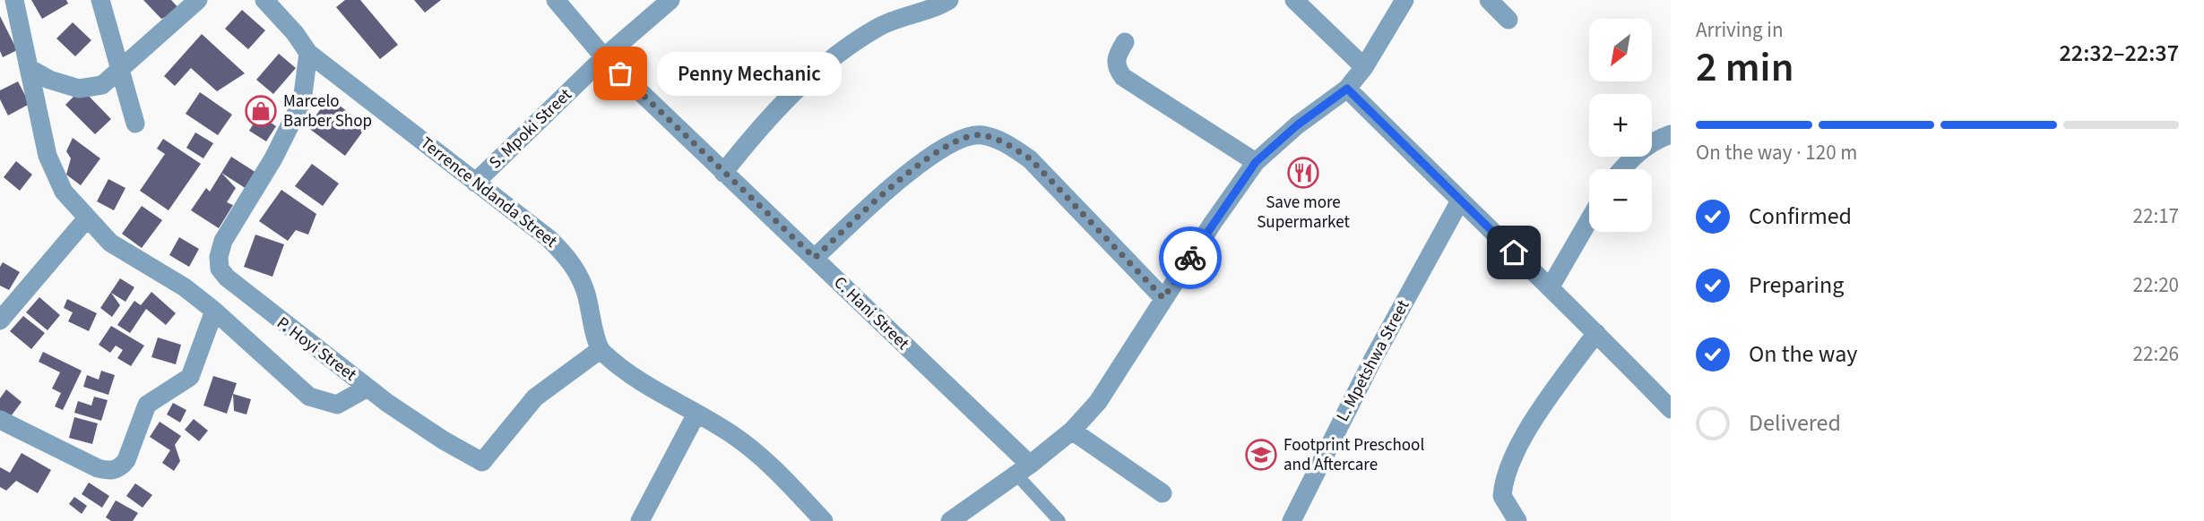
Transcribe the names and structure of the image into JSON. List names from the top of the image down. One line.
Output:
{"streets":{"street":["S. Mpoki Street","Terrence Ndanda Street","C. Hani Street","P. Hoyi Street","L. Mpetshwa Street"]},"crossings":[["S. Mpoki Street","Terrence Ndanda Street"],["S. Mpoki Street","C. Hani Street"],["Terrence Ndanda Street","P. Hoyi Street"]],"places":{"other":["Penny Mechanic"],"shop":["Marcelo Barber Shop"],"restaurant":["Save more Supermarket"],"school or university":["Footprint Preschool and Aftercare"]},"north":"bottom left","page":{"heading":["2 min","Arriving in","22:32–22:37"],"map_buttons":["+","−"],"bubble":"Penny Mechanic","bar":"On the way · 120 m","list":[["Confirmed","22:17"],["Preparing","22:20"],["On the way","22:26"],"Delivered"]}}
